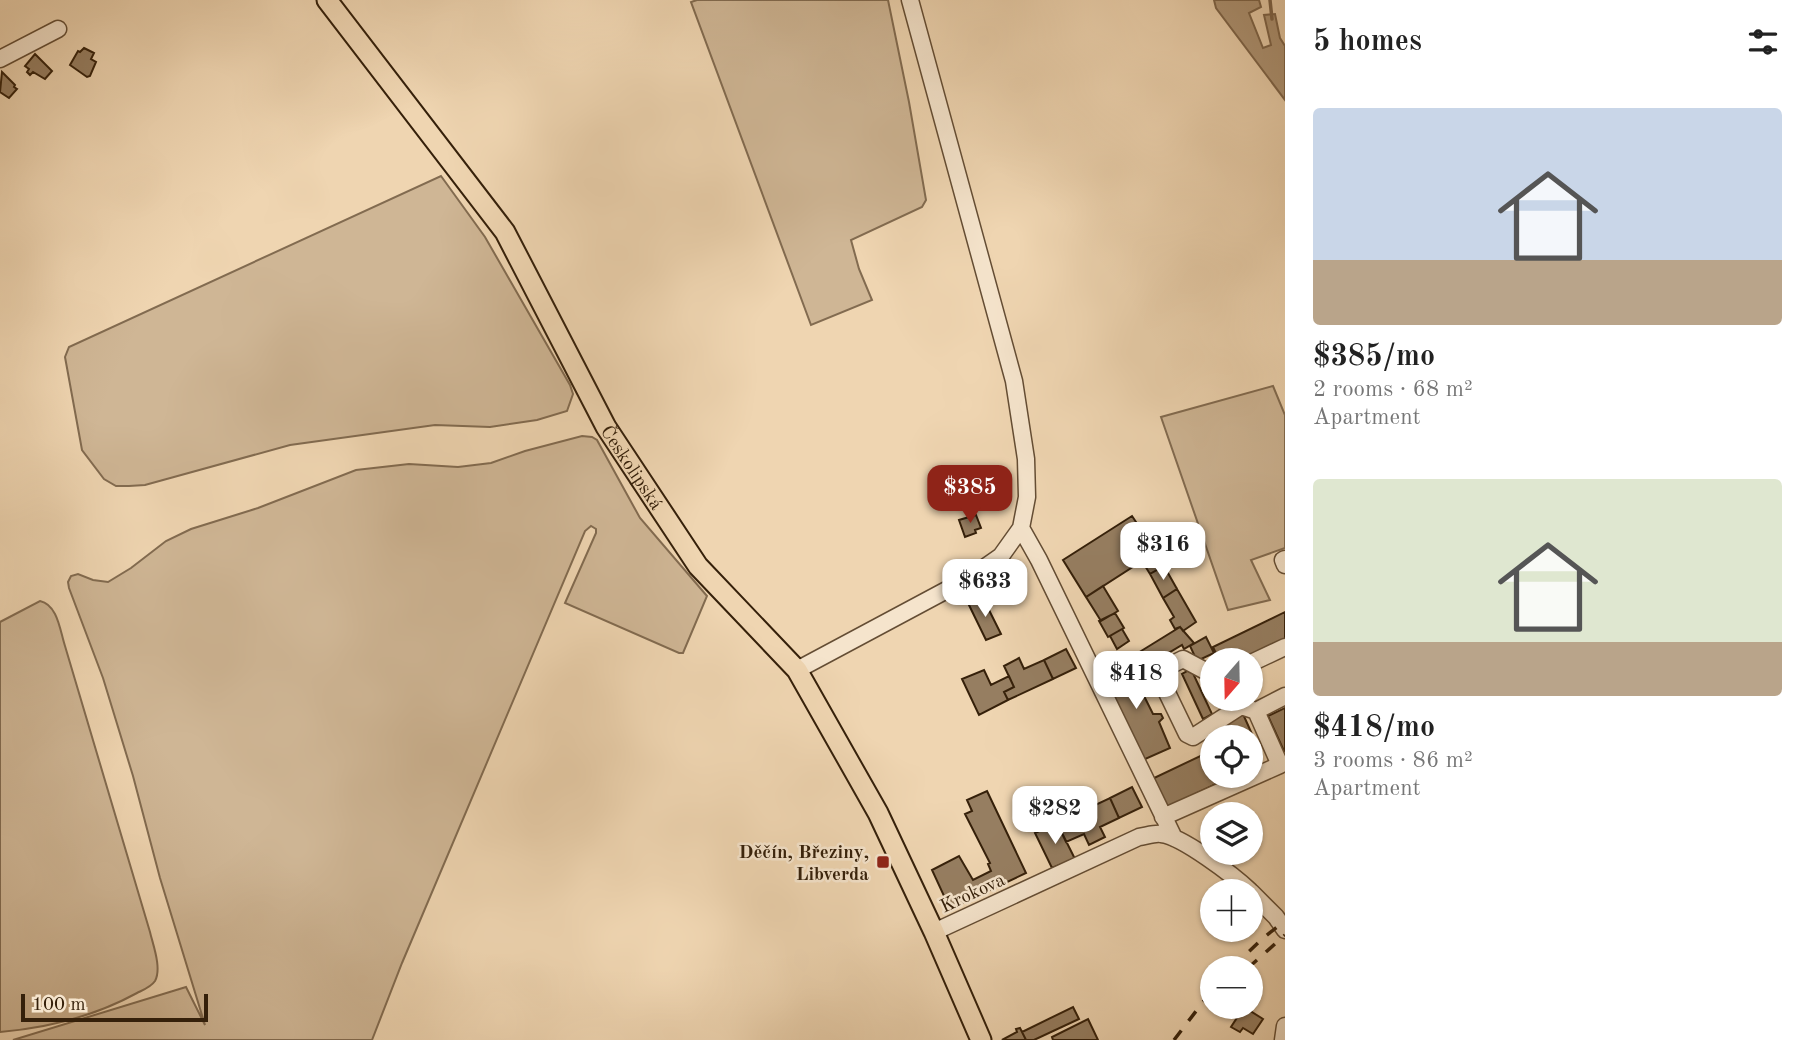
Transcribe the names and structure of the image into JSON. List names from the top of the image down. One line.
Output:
{"streets":{"main road":["Českolipská"],"street":["Krokova"]},"crossings":[["Českolipská","Krokova"]],"places":{"transit":["Děčín, Březiny, Libverda"]},"scale_bar":"100 m","north":"bottom","page":{"heading":"5 homes","list":[{"name":"$385/mo","note":"2 rooms · 68 m² · Apartment"},{"name":"$418/mo","note":"3 rooms · 86 m² · Apartment"}],"price":["$385","$316","$633","$418","$282"],"map_buttons":["+","−"],"scale":"100 m"}}
